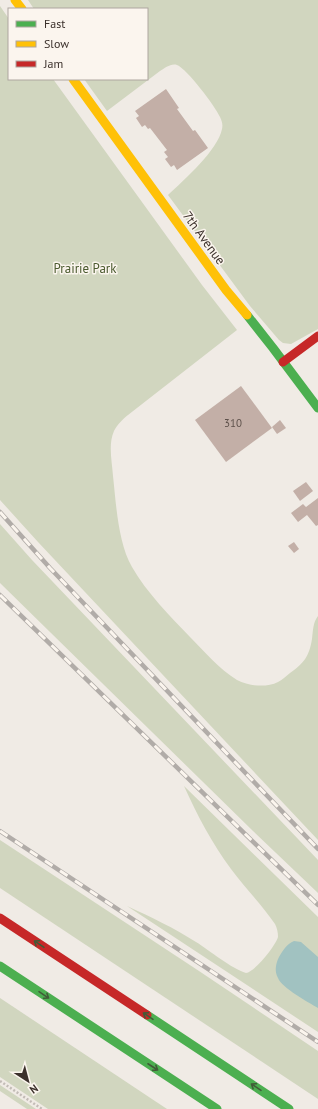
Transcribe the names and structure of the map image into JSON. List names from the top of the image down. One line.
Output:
{"streets":{"main road":["7th Avenue"]},"parks":["Prairie Park"],"house_numbers":["310"],"legend":["Fast","Slow","Jam"],"north":"bottom right"}
